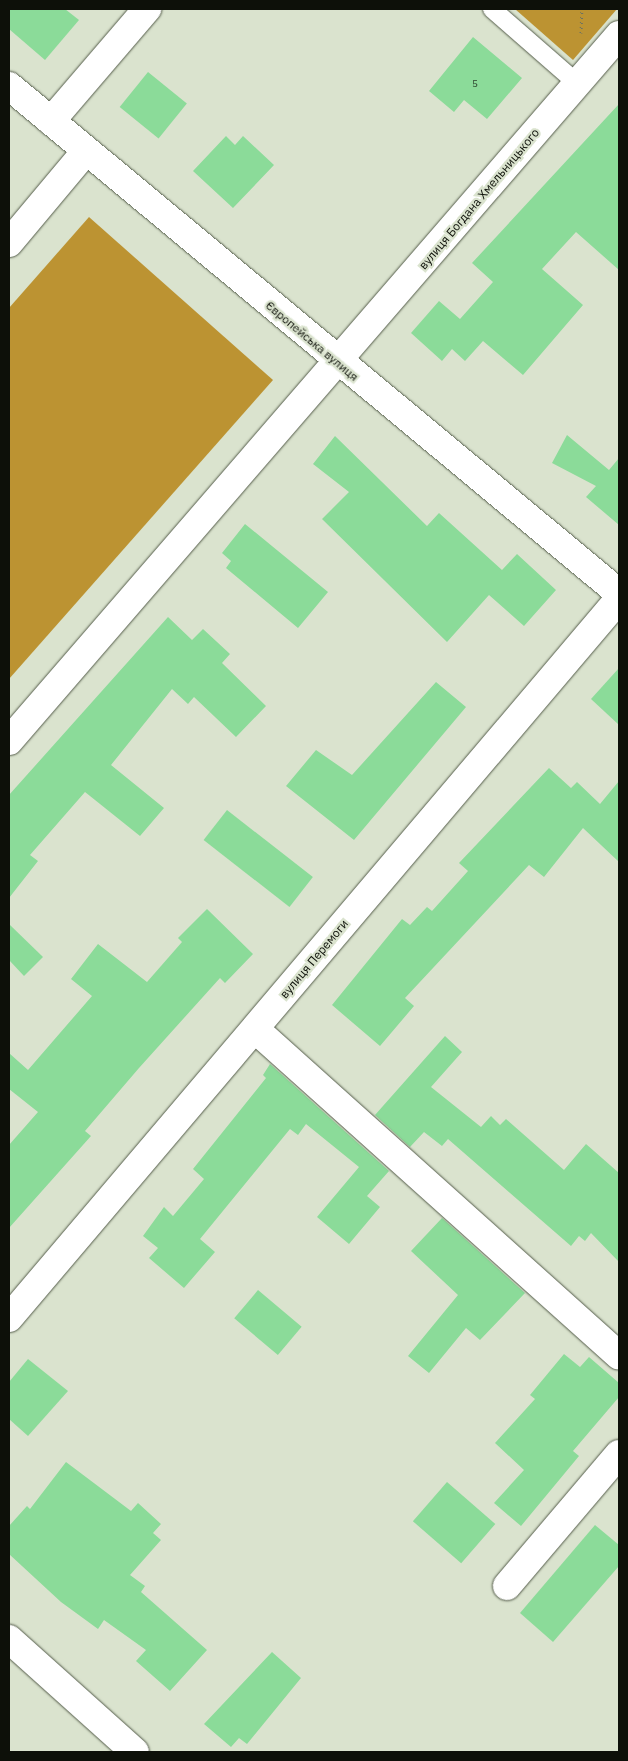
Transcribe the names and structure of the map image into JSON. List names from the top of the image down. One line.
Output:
{"streets":{"street":["вулиця Богдана Хмельницького","Європейська вулиця","вулиця Перемоги"]},"crossings":[["вулиця Богдана Хмельницького","Європейська вулиця"]],"house_numbers":["5"]}
